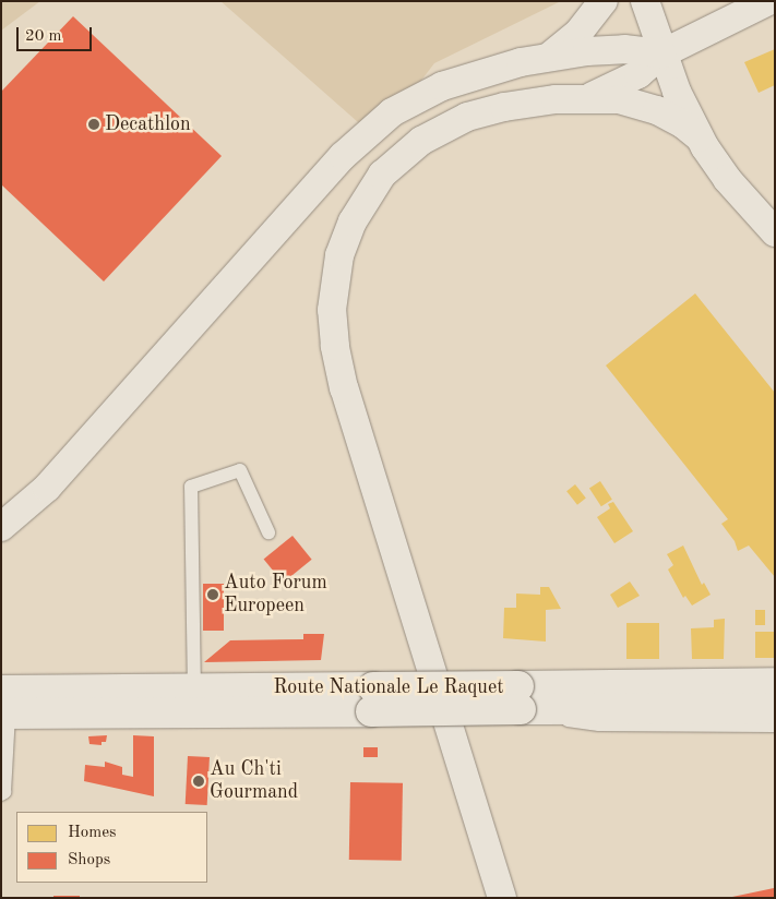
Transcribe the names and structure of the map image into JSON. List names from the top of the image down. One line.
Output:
{"streets":{"main road":["Route Nationale Le Raquet"]},"places":["Decathlon","Auto Forum Europeen","Au Ch'ti Gourmand"],"legend":["Homes","Shops"],"scale_bar":"20 m"}
